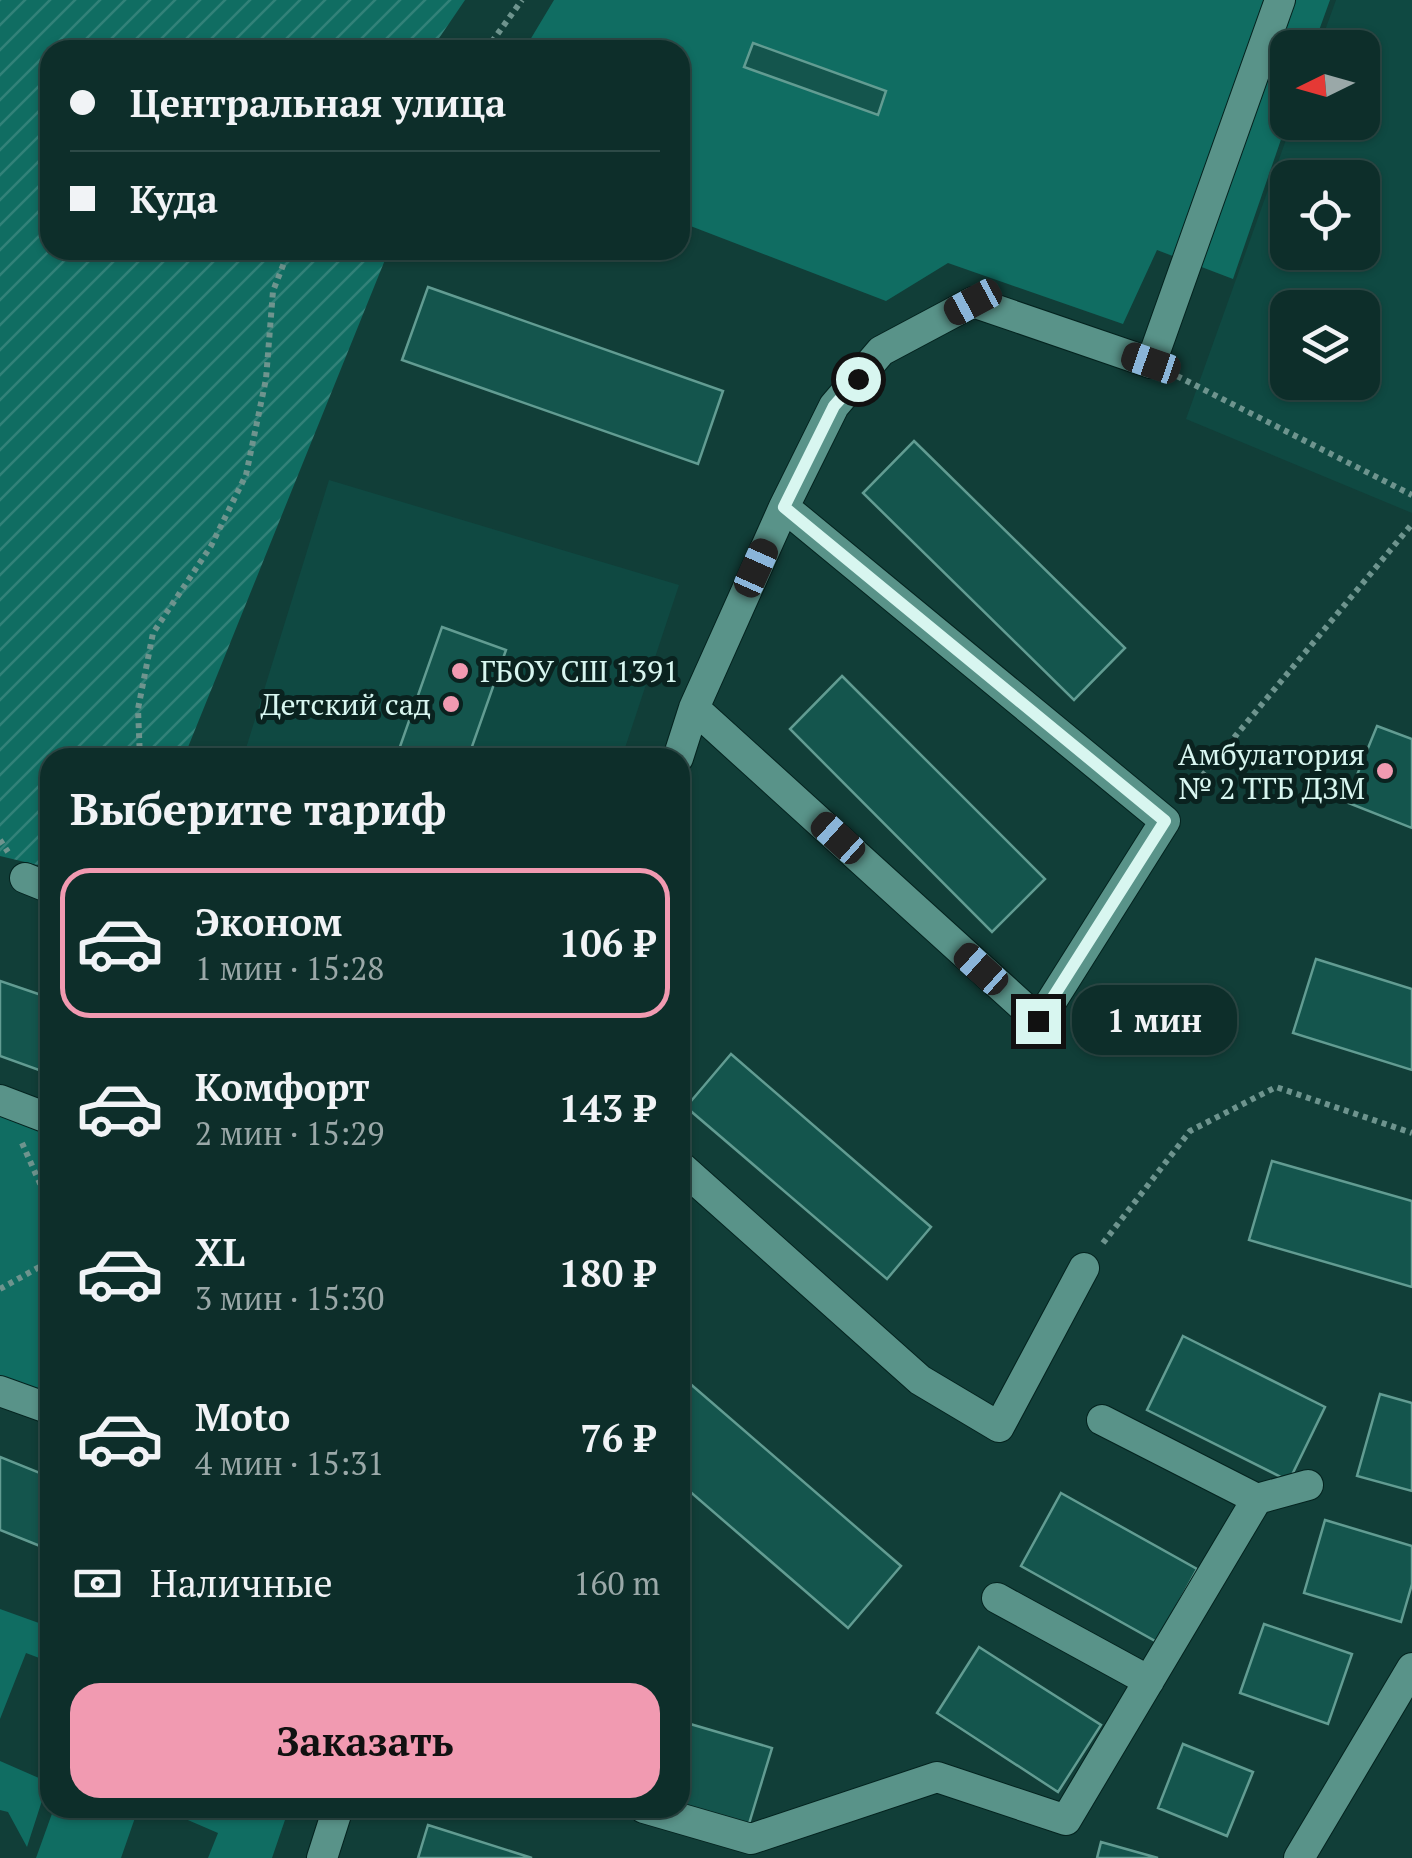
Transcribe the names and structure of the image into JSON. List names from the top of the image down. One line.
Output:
{"places":["ГБОУ СШ 1391","Детский сад","Амбулатория № 2 ТГБ ДЗМ"],"north":"left","page":{"banner":["Центральная улица","Куда"],"heading":"Выберите тариф","list":[{"name":"Эконом","note":"1 мин · 15:28","value":"106 ₽"},{"name":"Комфорт","note":"2 мин · 15:29","value":"143 ₽"},{"name":"XL","note":"3 мин · 15:30","value":"180 ₽"},{"name":"Moto","note":"4 мин · 15:31","value":"76 ₽"}],"bubble":"1 мин","pay":["Наличные","160 m"],"buttons":"Заказать"}}
